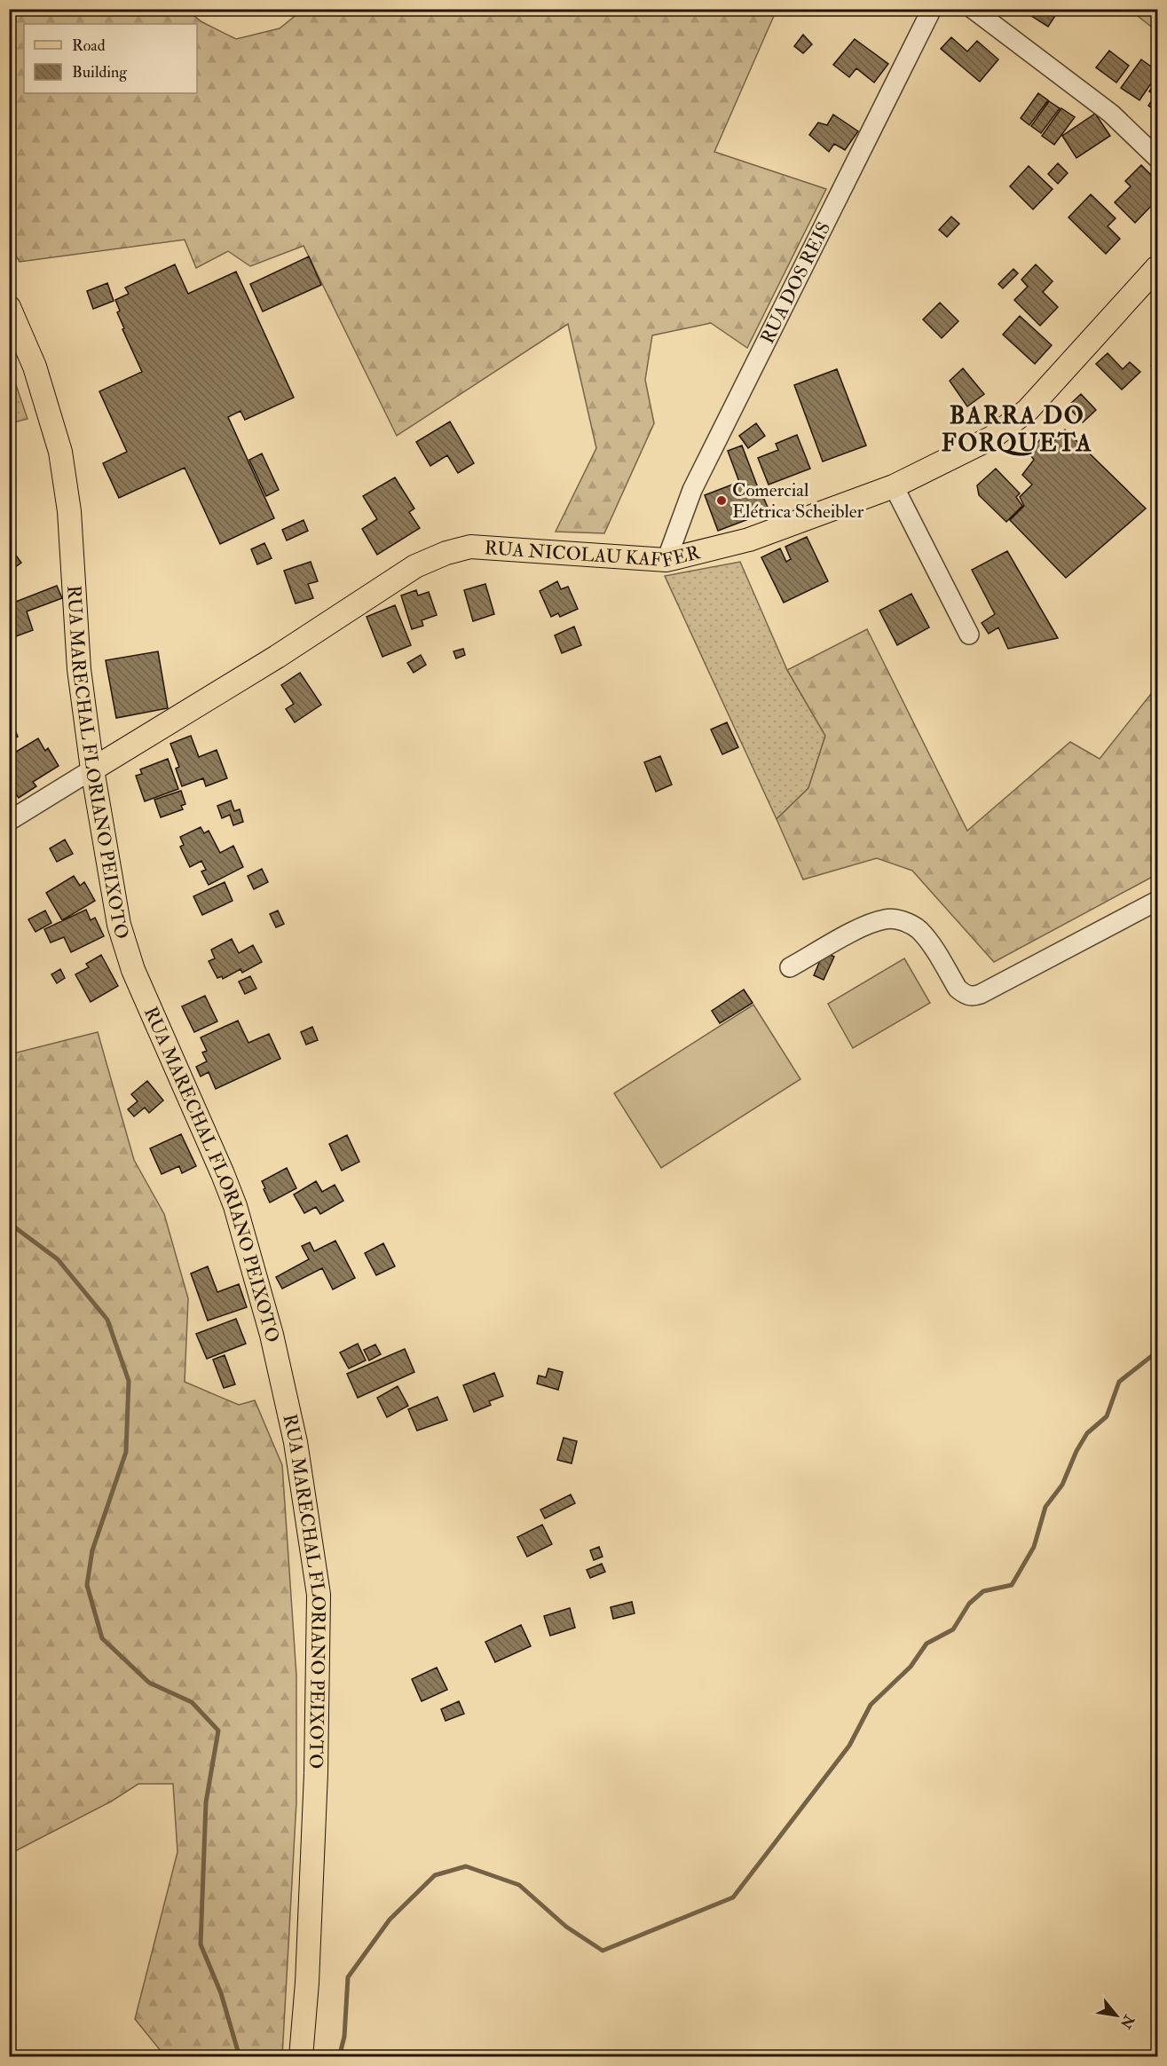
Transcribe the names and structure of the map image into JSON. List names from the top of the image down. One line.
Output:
{"streets":{"main road":["RUA NICOLAU KAFFER","RUA MARECHAL FLORIANO PEIXOTO"],"street":["RUA DOS REIS"]},"crossings":[["RUA DOS REIS","RUA NICOLAU KAFFER"],["RUA NICOLAU KAFFER","RUA MARECHAL FLORIANO PEIXOTO"]],"districts":["BARRA DO FORQUETA"],"places":["Comercial Elétrica Scheibler"],"legend":["Road","Building"],"north":"bottom right"}
